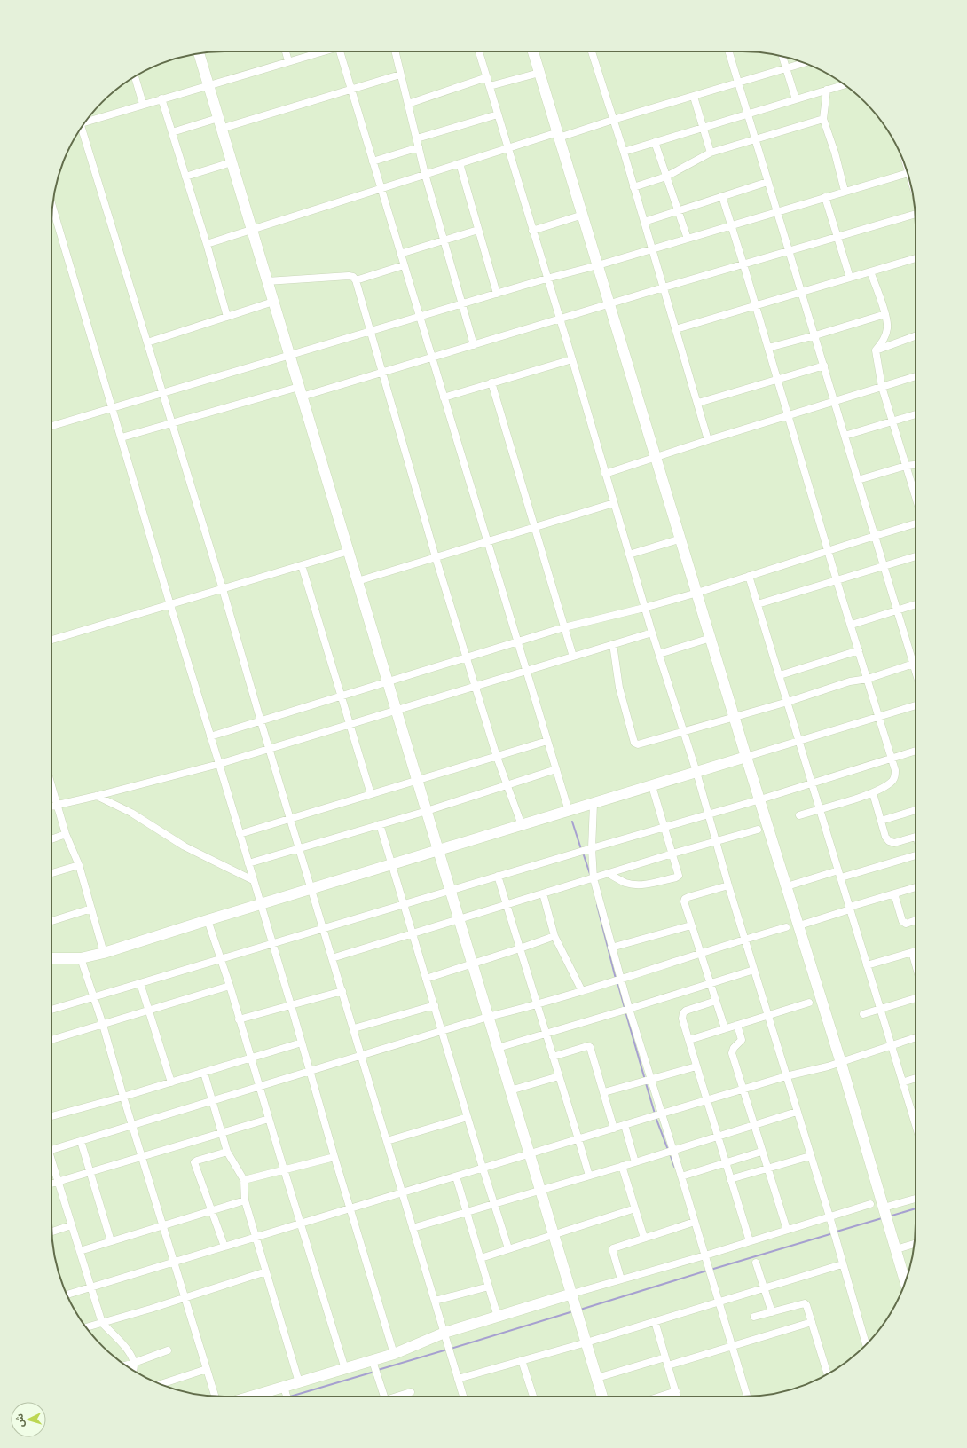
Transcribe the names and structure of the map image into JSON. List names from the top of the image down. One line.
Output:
{"north":"left"}
